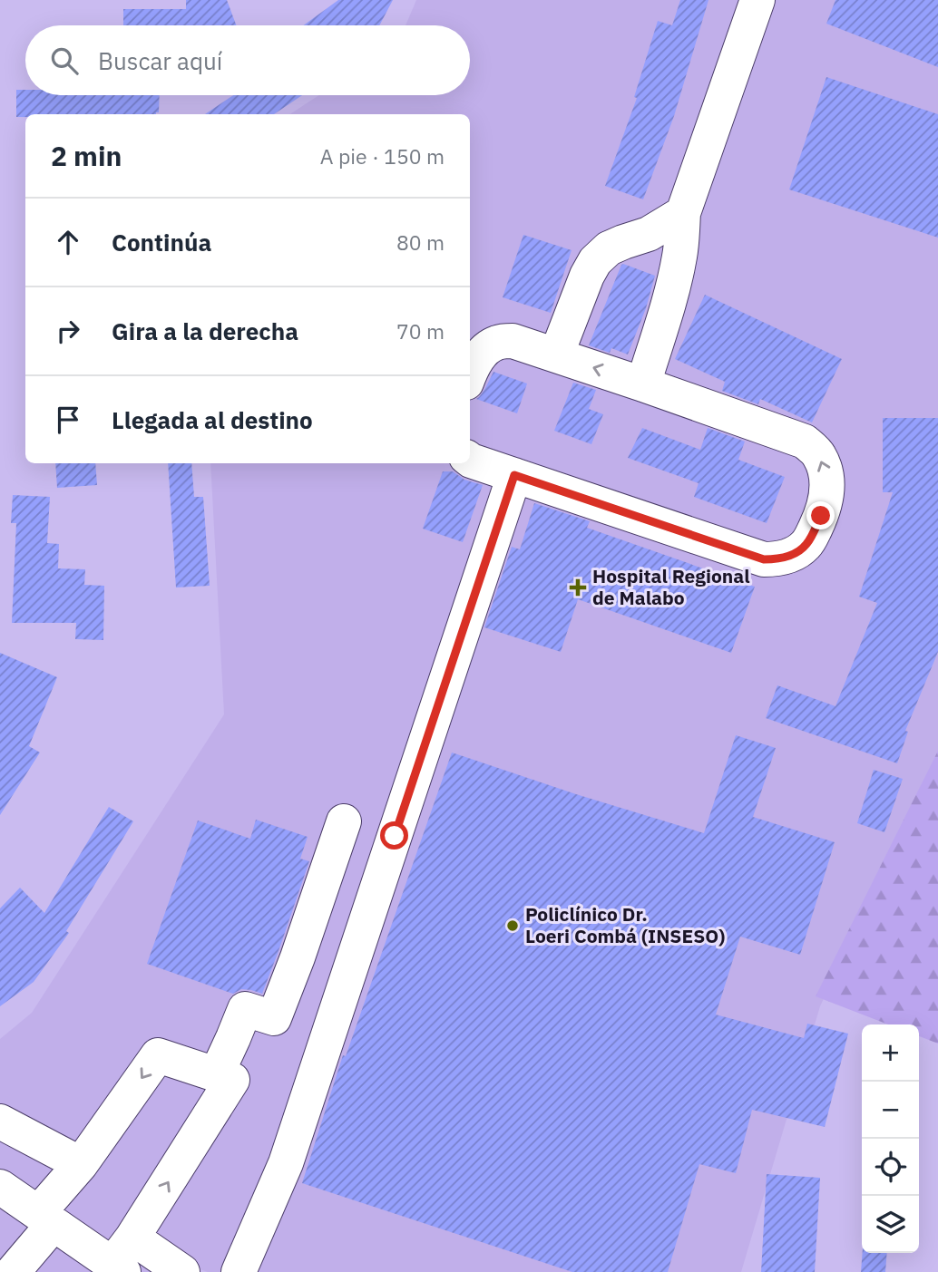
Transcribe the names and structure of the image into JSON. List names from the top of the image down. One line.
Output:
{"places":{"health":["Hospital Regional de Malabo"],"other":["Policlínico Dr. Loeri Combá (INSESO)"]},"page":{"search":"Buscar aquí","heading":["2 min","A pie · 150 m"],"list":[["Continúa","80 m"],["Gira a la derecha","70 m"],"Llegada al destino"],"map_buttons":["+","−"]}}
